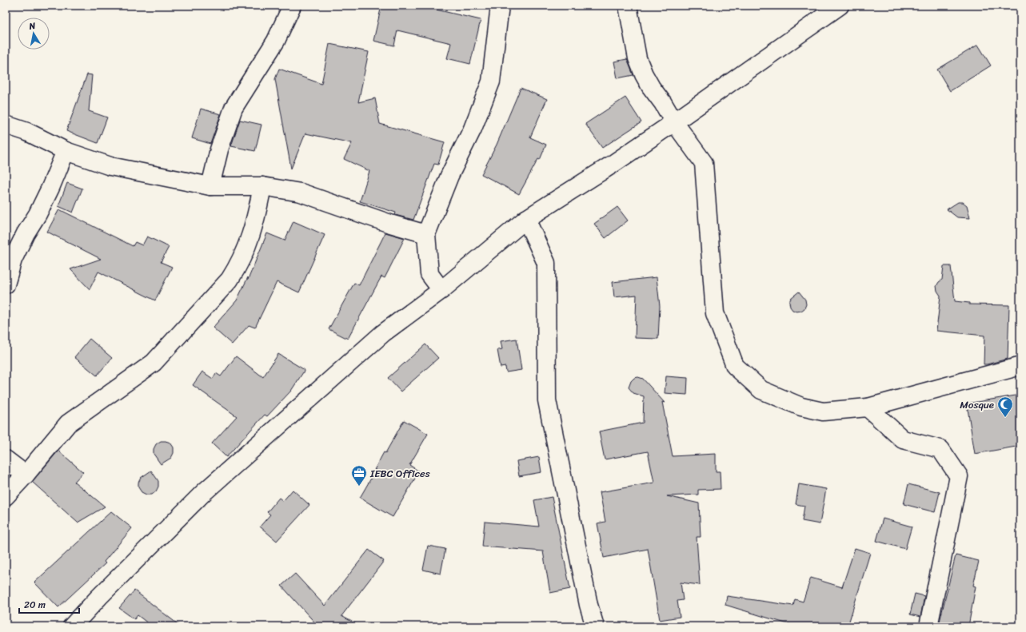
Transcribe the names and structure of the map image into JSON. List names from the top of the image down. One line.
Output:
{"places":{"mosque":["Mosque"],"office":["IEBC Offices"]},"scale_bar":"20 m","north":"top"}
